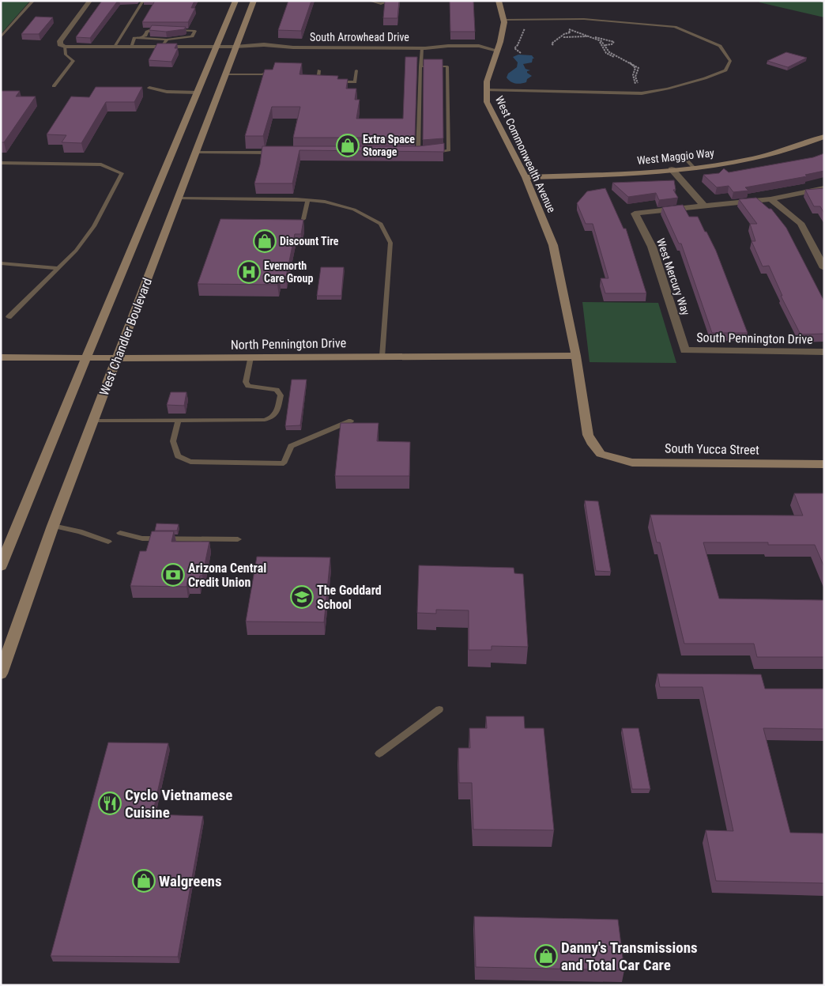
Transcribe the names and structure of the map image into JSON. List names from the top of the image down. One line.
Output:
{"streets":{"main road":["West Commonwealth Avenue","West Maggio Way","West Chandler Boulevard","North Pennington Drive","South Yucca Street"],"street":["South Arrowhead Drive","West Mercury Way","South Pennington Drive"]},"crossings":[["South Arrowhead Drive","West Commonwealth Avenue"],["South Arrowhead Drive","West Chandler Boulevard"],["West Commonwealth Avenue","West Maggio Way"],["West Commonwealth Avenue","North Pennington Drive"],["West Commonwealth Avenue","South Yucca Street"],["West Mercury Way","South Pennington Drive"],["West Chandler Boulevard","North Pennington Drive"]],"places":{"shop":["Extra Space Storage","Discount Tire","Walgreens","Danny's Transmissions and Total Car Care"],"hospital":["Evernorth Care Group"],"bank":["Arizona Central Credit Union"],"school or university":["The Goddard School"],"restaurant":["Cyclo Vietnamese Cuisine"]}}
